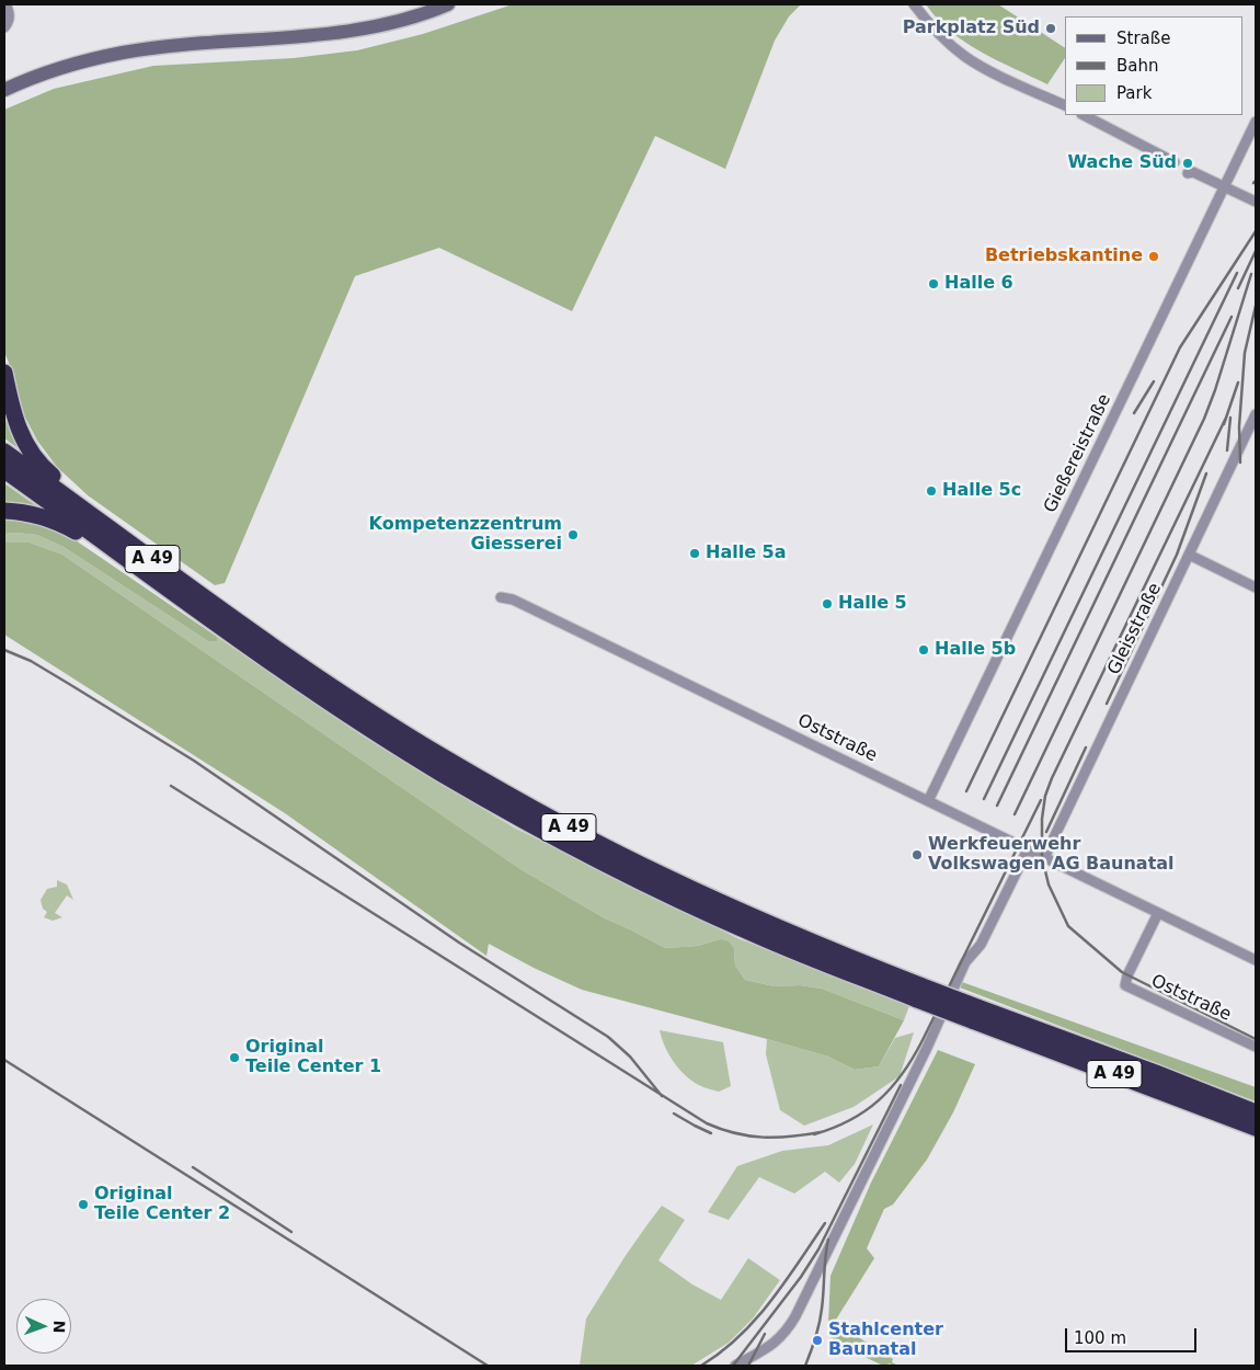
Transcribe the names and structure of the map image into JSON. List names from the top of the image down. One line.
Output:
{"streets":{"highway":["A 49"],"street":["Gießereistraße","Gleisstraße","Oststraße"]},"crossings":[["Gießereistraße","Oststraße"],["Gleisstraße","Oststraße"]],"places":["Parkplatz Süd","Wache Süd","Betriebskantine","Halle 6","Halle 5c","Kompetenzzentrum Giesserei","Halle 5a","Halle 5","Halle 5b","Werkfeuerwehr Volkswagen AG Baunatal","Original Teile Center 1","Original Teile Center 2","Stahlcenter Baunatal"],"legend":["Straße","Bahn","Park"],"scale_bar":"100 m","north":"right"}
